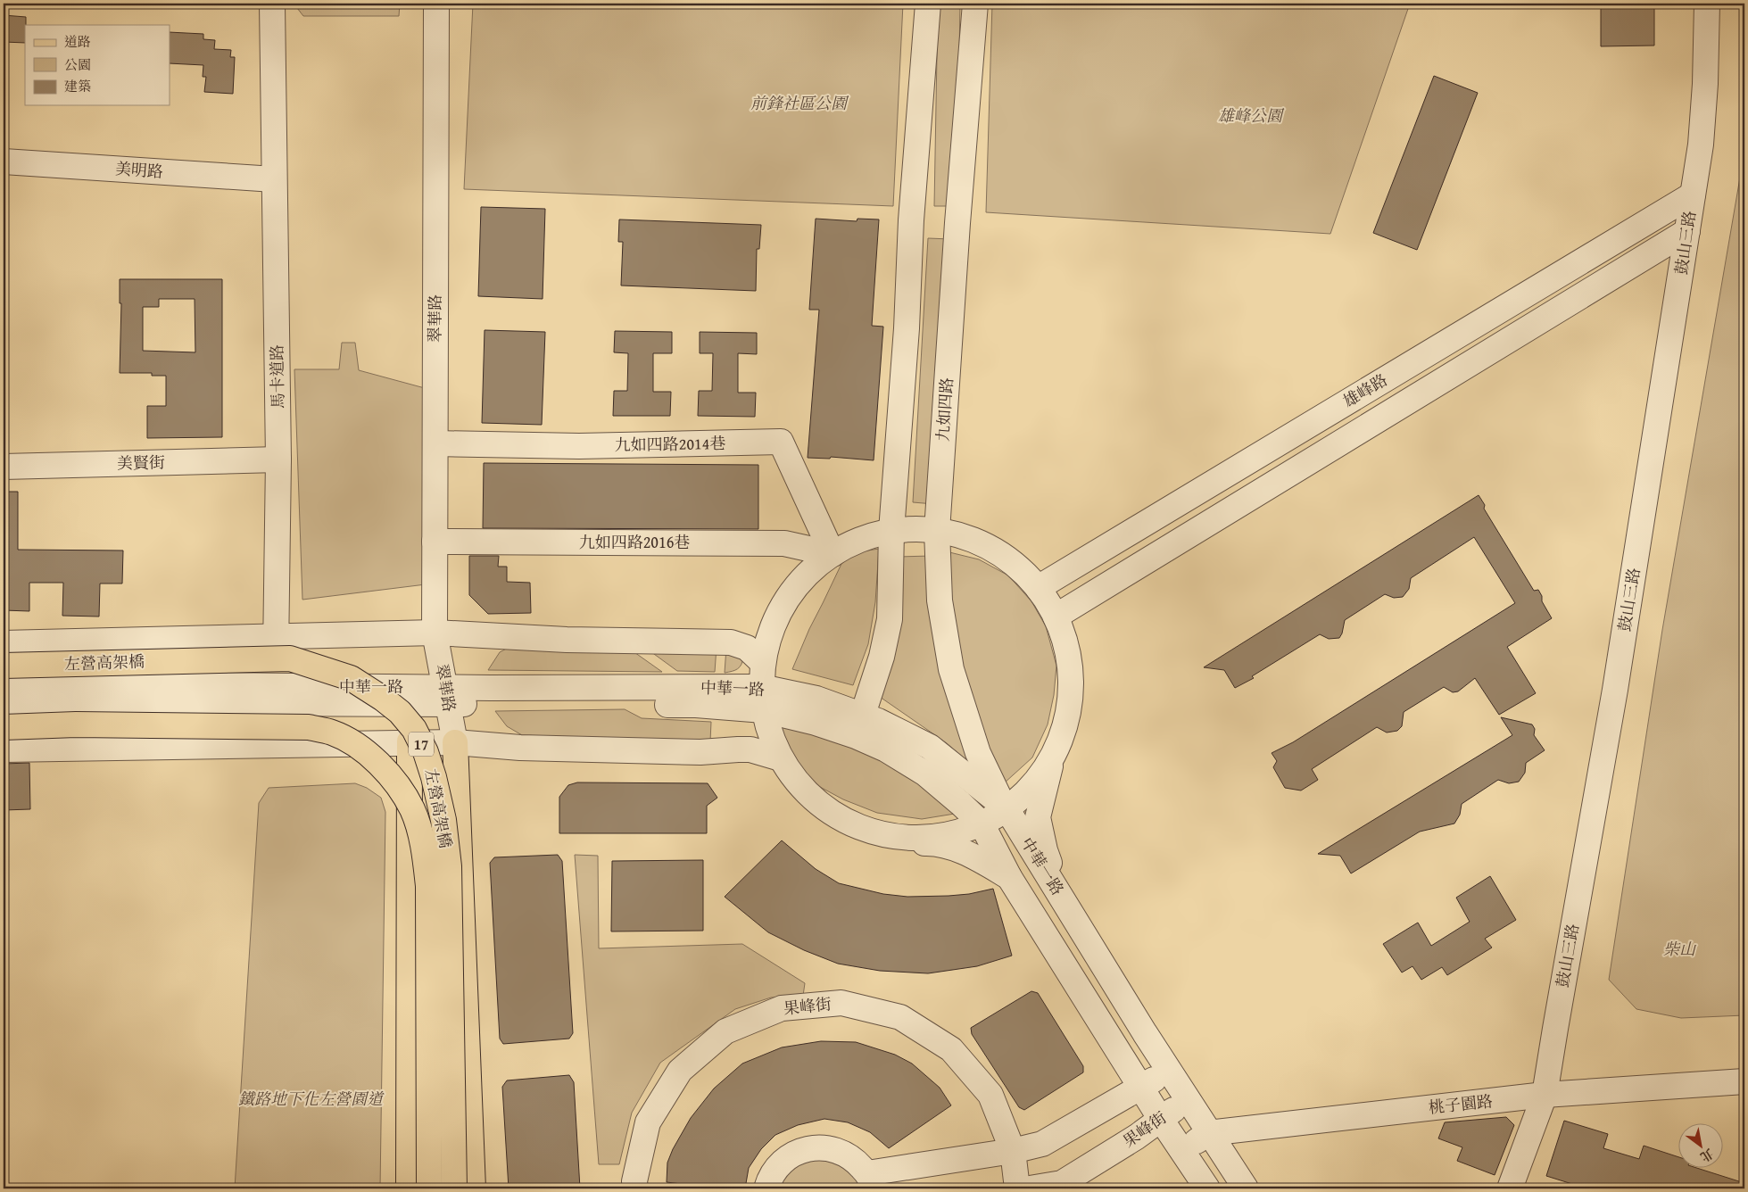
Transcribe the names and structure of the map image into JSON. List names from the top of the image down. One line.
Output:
{"streets":{"main road":["左營高架橋","17"],"street":["美明路","鼓山三路","翠華路","馬卡道路","雄峰路","九如四路","九如四路2014巷","美賢街","九如四路2016巷","中華一路","果峰街","桃子園路"]},"crossings":[["美明路","馬卡道路"],["鼓山三路","雄峰路"],["鼓山三路","桃子園路"],["翠華路","九如四路2014巷"],["翠華路","九如四路2016巷"],["翠華路","中華一路"],["馬卡道路","美賢街"],["馬卡道路","中華一路"],["九如四路","中華一路"],["九如四路2014巷","九如四路2016巷"],["中華一路","果峰街"],["中華一路","桃子園路"]],"parks":["前鋒社區公園","雄峰公園","柴山","鐵路地下化左營園道"],"legend":["道路","公園","建築"],"north":"bottom right"}
